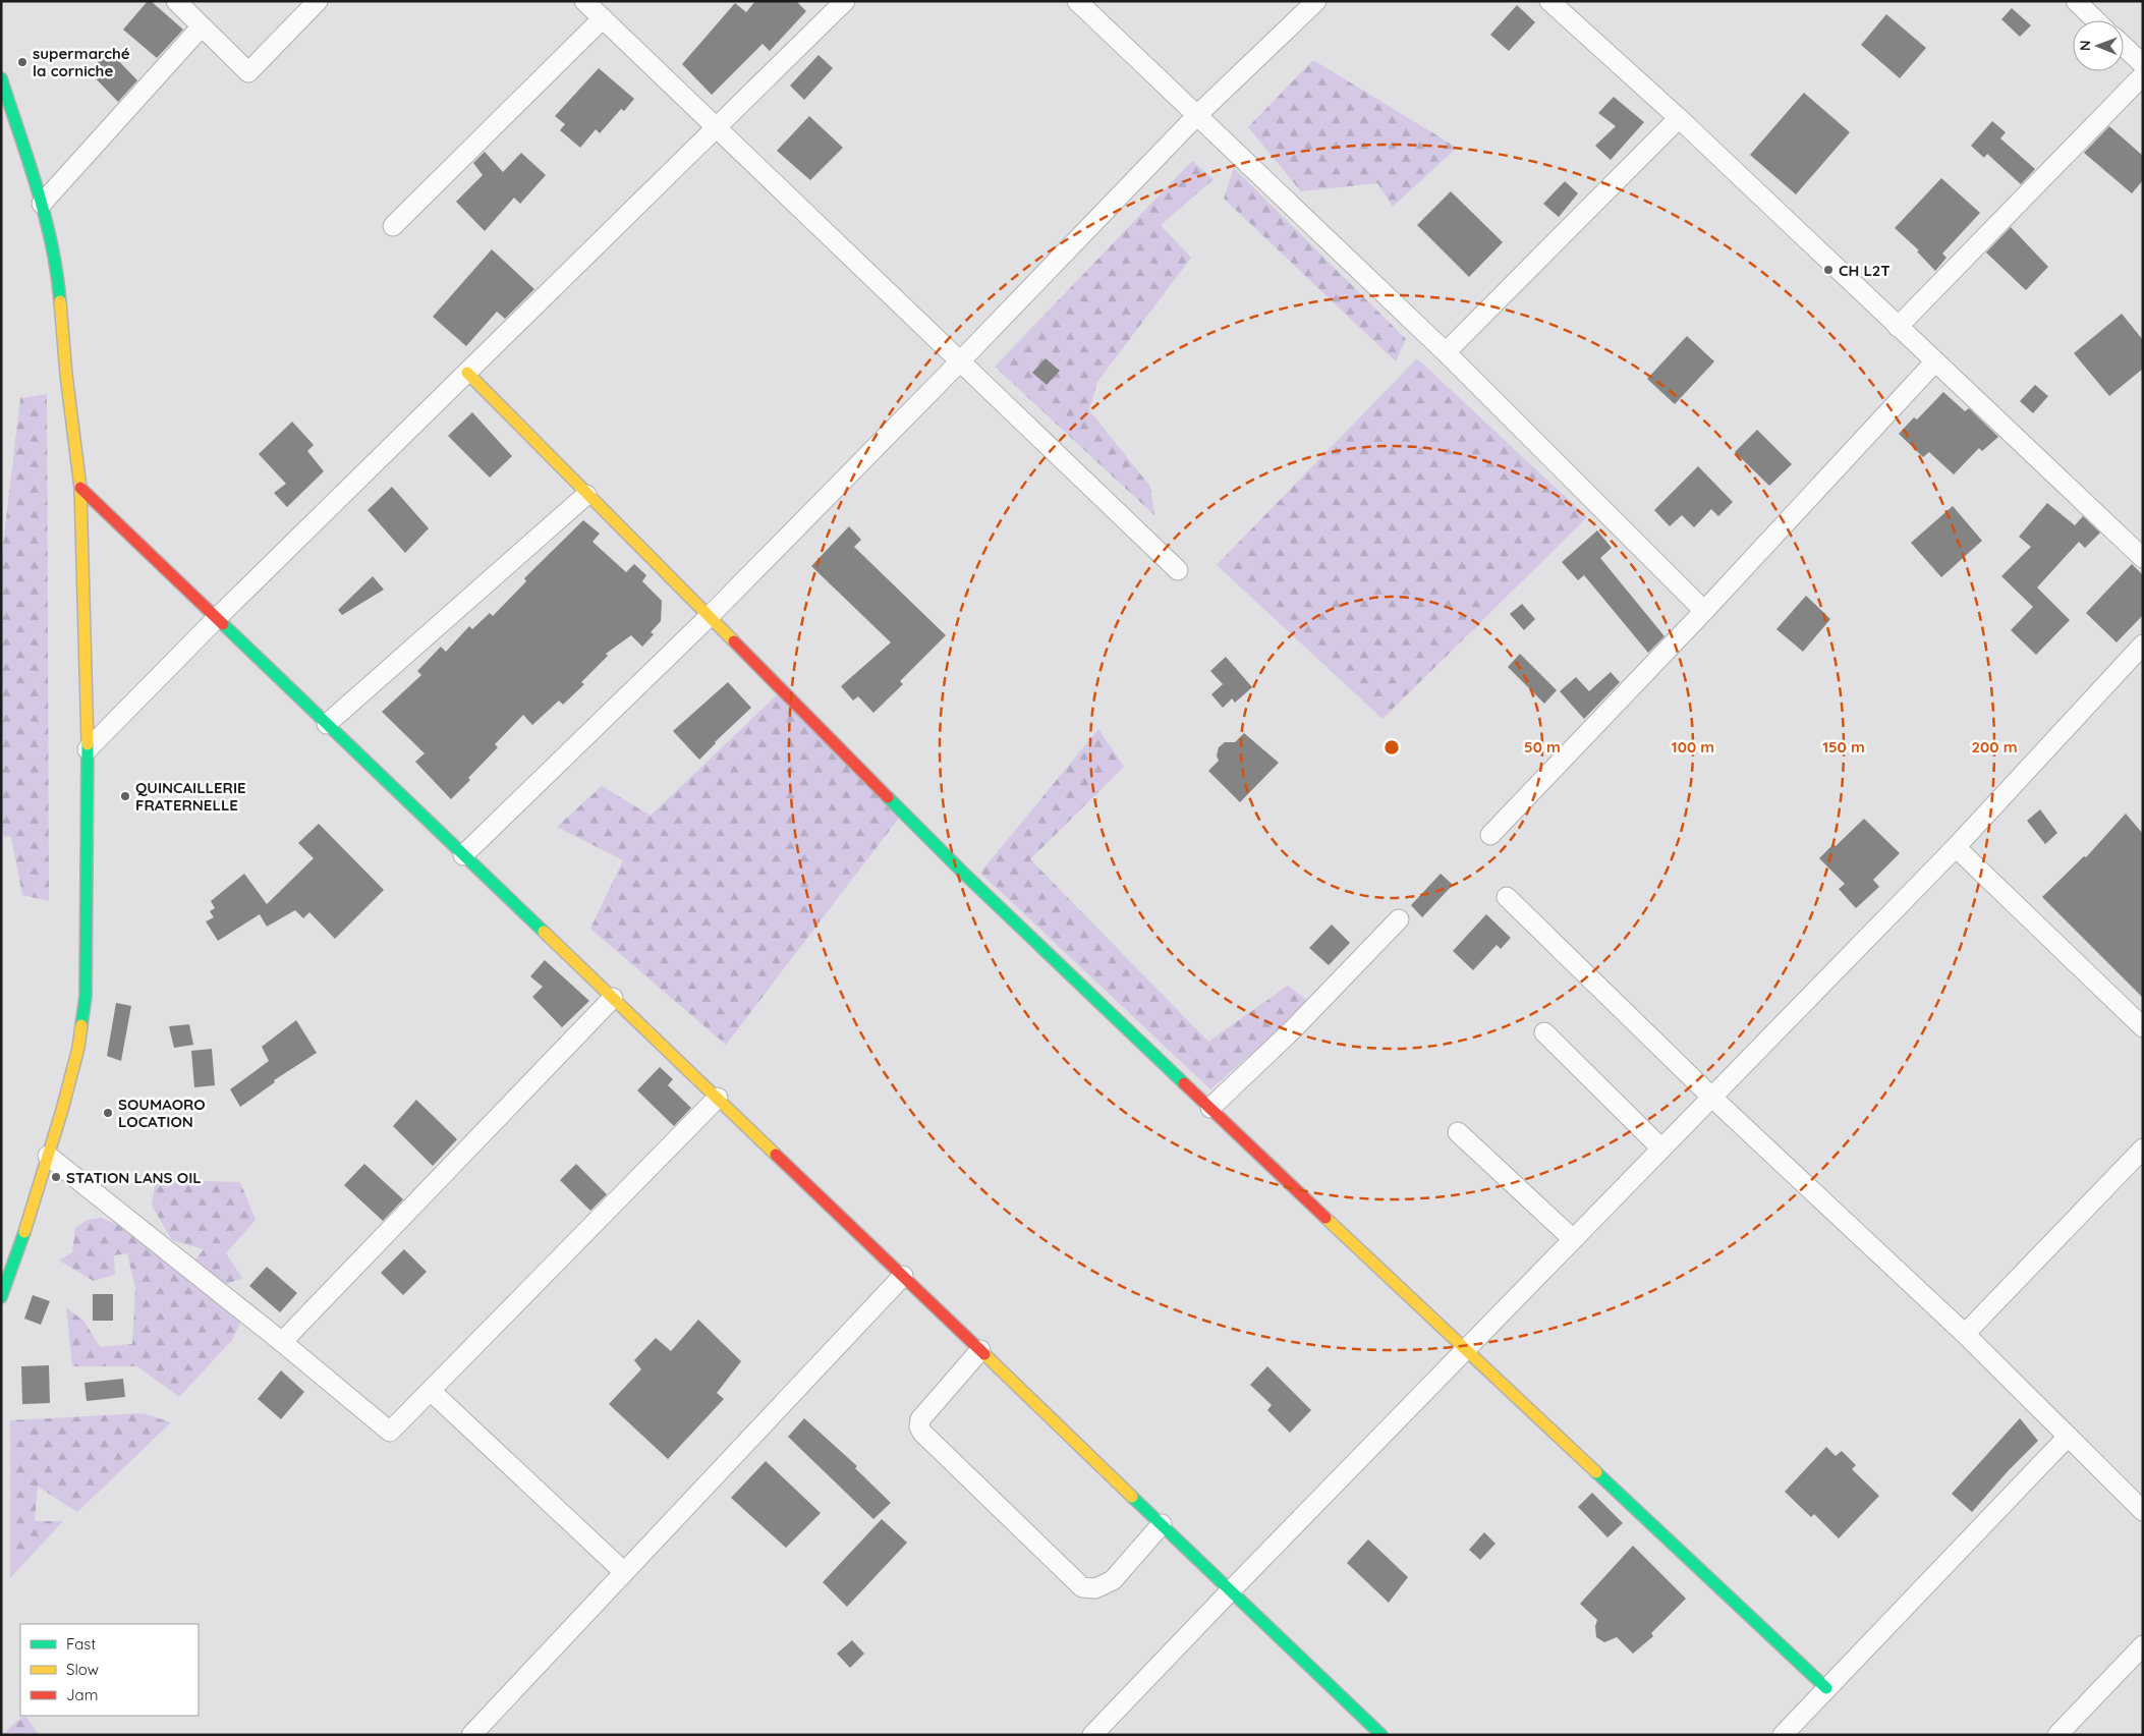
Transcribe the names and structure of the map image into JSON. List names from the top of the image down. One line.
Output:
{"places":["supermarché la corniche","CH L2T","QUINCAILLERIE FRATERNELLE","SOUMAORO LOCATION","STATION LANS OIL"],"legend":["Fast","Slow","Jam"],"north":"left","rings":["50 m","100 m","150 m","200 m"]}
